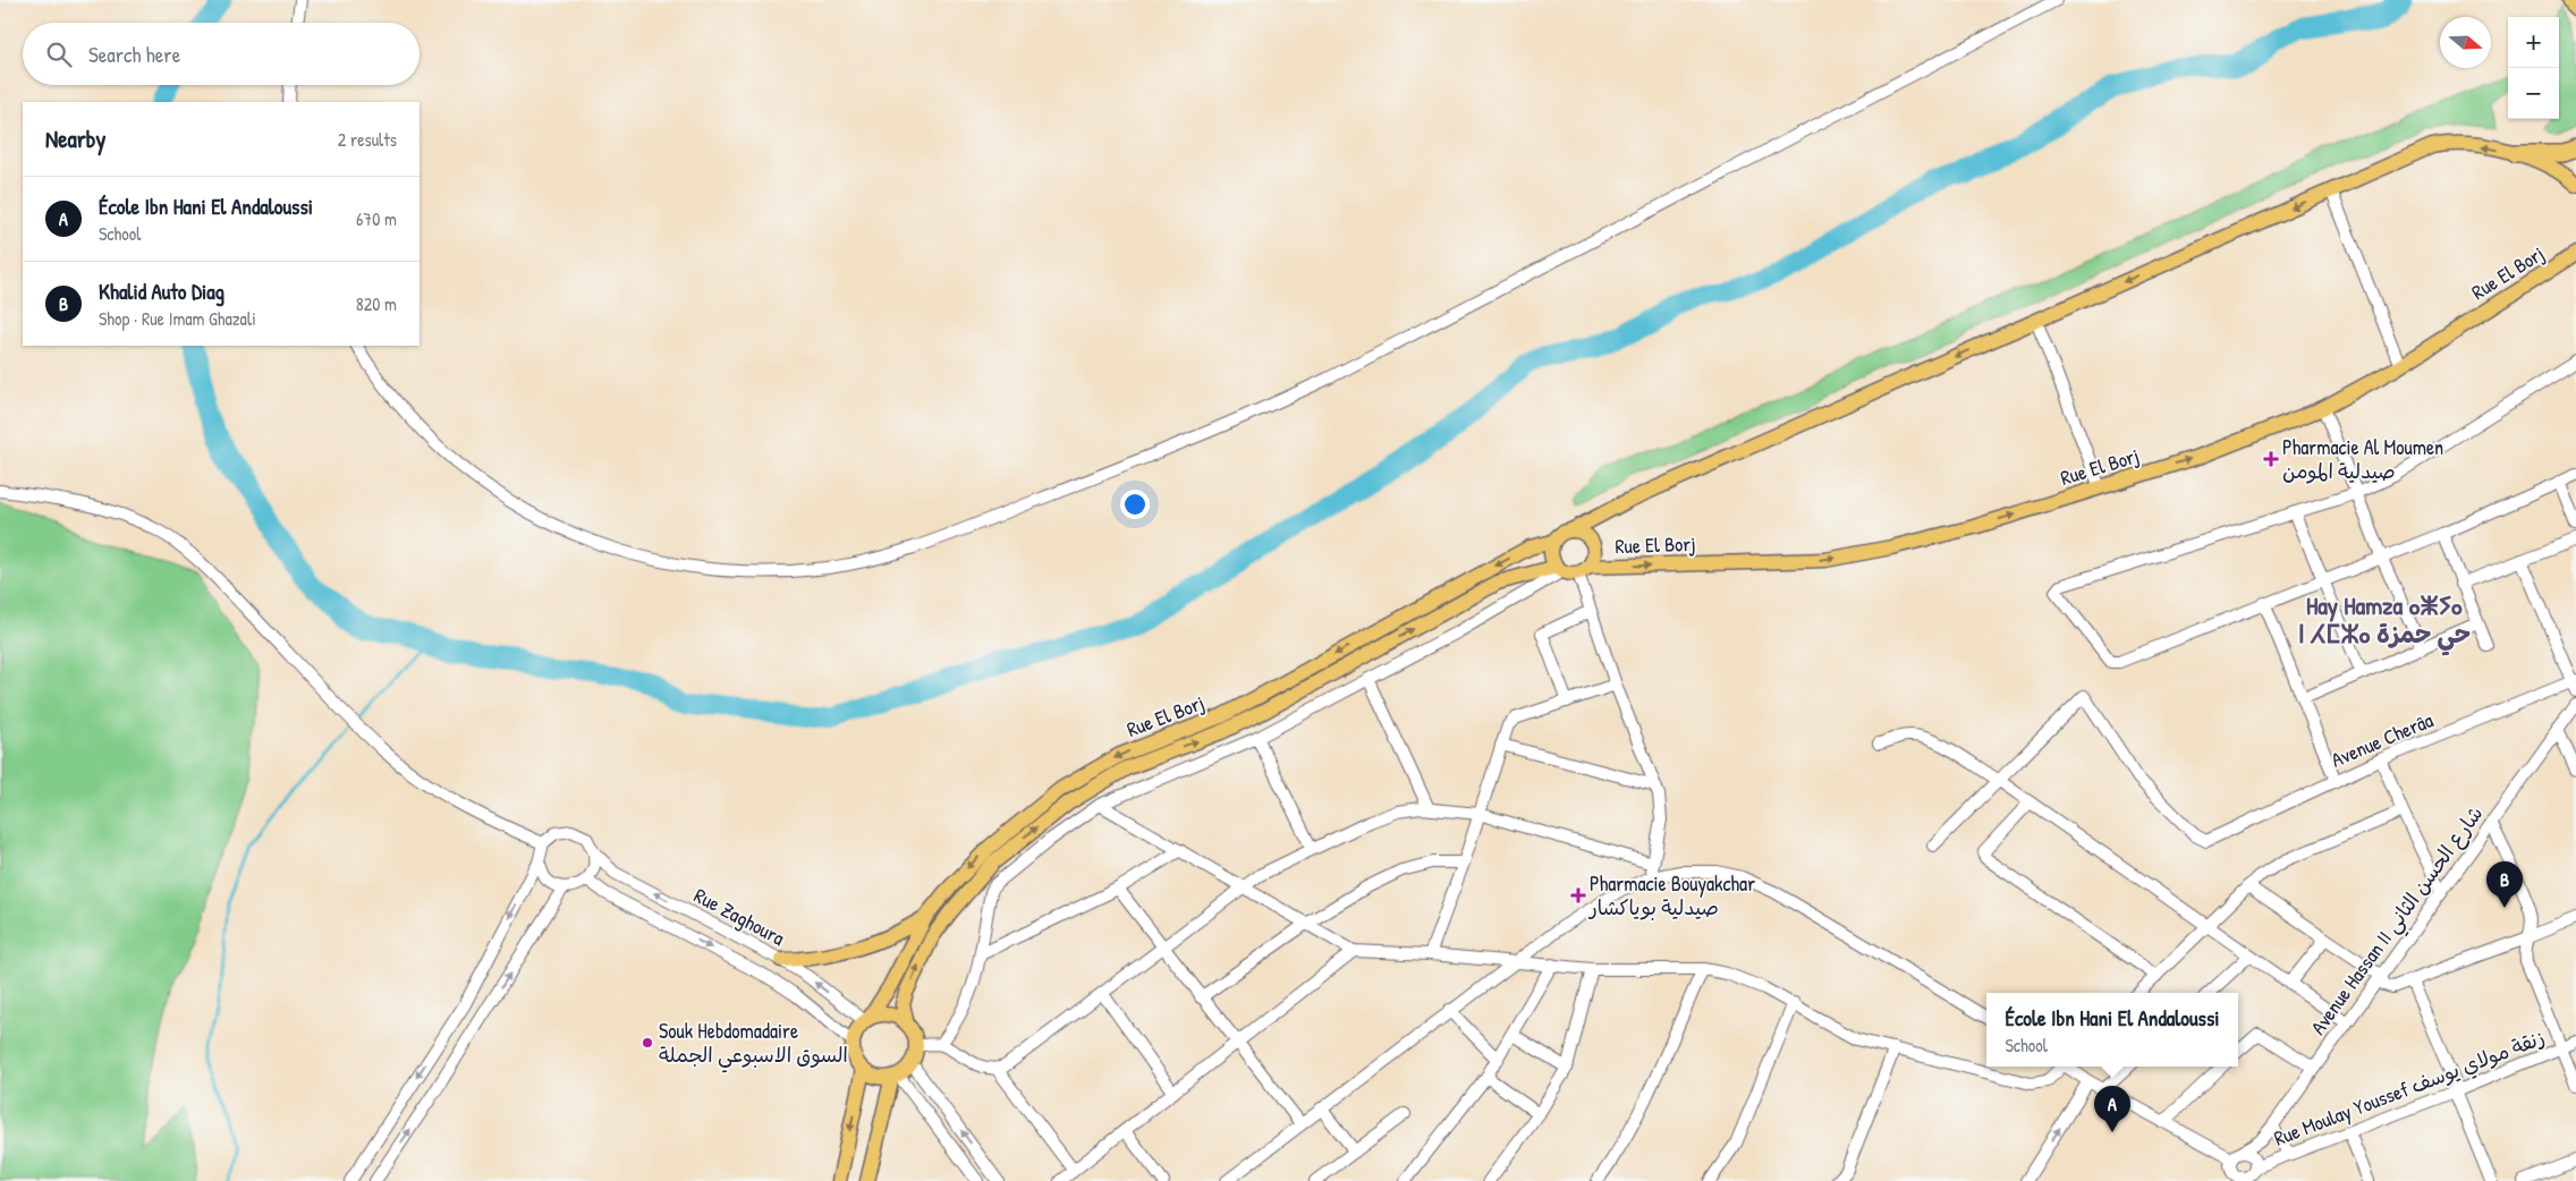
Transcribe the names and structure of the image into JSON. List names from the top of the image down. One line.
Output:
{"streets":{"main road":["Rue El Borj"],"street":["Avenue Cherâa","Rue Zaghoura","Avenue Hassan II شارع الحسن الثاني","Rue Moulay Youssef زنقة مولاي يوسف"]},"crossings":[["Rue El Borj","Rue Zaghoura"],["Avenue Hassan II شارع الحسن الثاني","Rue Moulay Youssef زنقة مولاي يوسف"]],"districts":["Hay Hamza ⴰⵥⵢⴰ ⵏ ⵃⵎⵣⴰ حي حمزة"],"places":{"health":["Pharmacie Al Moumen صيدلية المومن","Pharmacie Bouyakchar صيدلية بوياكشار"],"other":["Souk Hebdomadaire السوق الاسبوعي الجملة"]},"north":"right","page":{"map_buttons":["+","−"],"search":"Search here","heading":["Nearby","2 results"],"list":[{"mark":"A","name":"École Ibn Hani El Andaloussi","note":"School","value":"670 m"},{"mark":"B","name":"Khalid Auto Diag","note":"Shop · Rue Imam Ghazali","value":"820 m"}],"pins":["B","A"],"popup":["École Ibn Hani El Andaloussi","School"]}}
